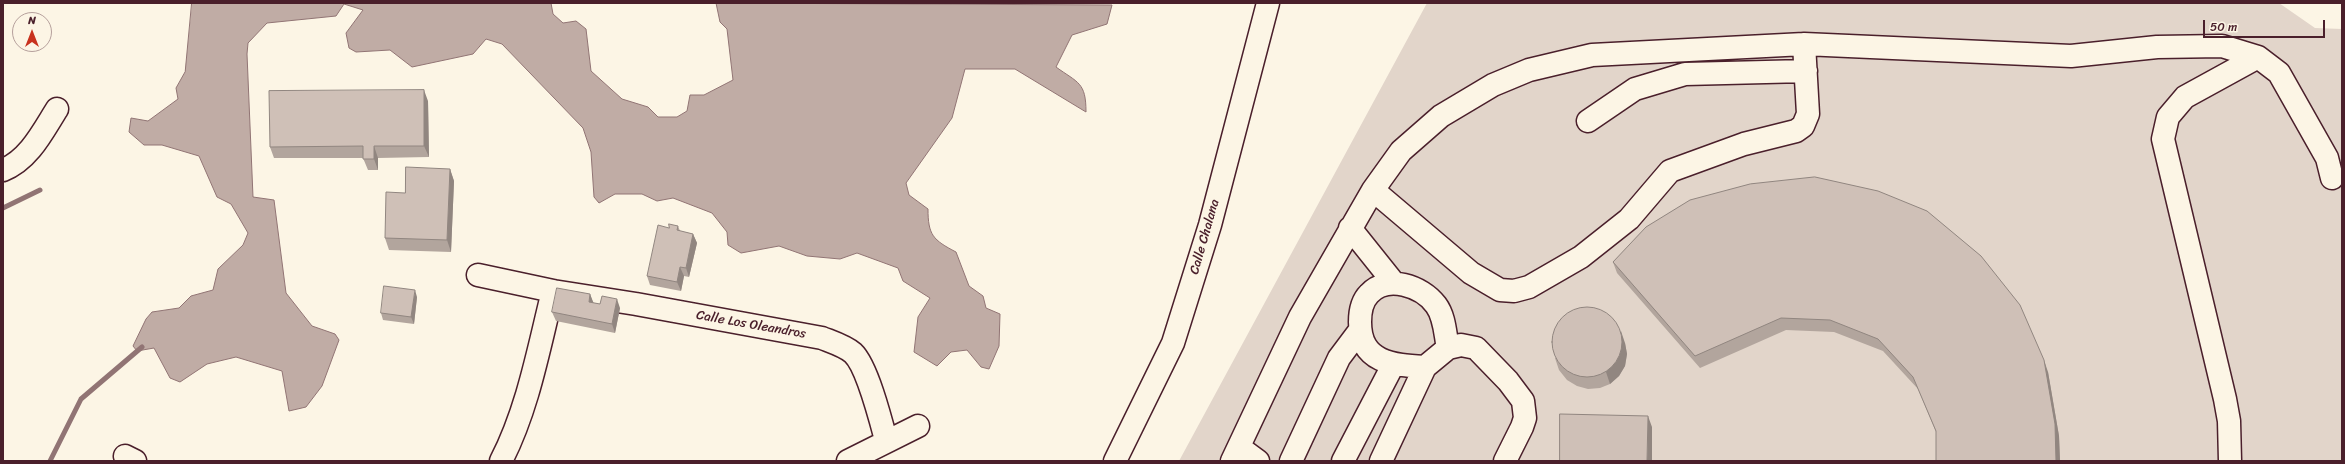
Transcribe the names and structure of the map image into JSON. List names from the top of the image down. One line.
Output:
{"streets":{"street":["Calle Chalana","Calle Los Oleandros"]},"scale_bar":"50 m","north":"top"}
